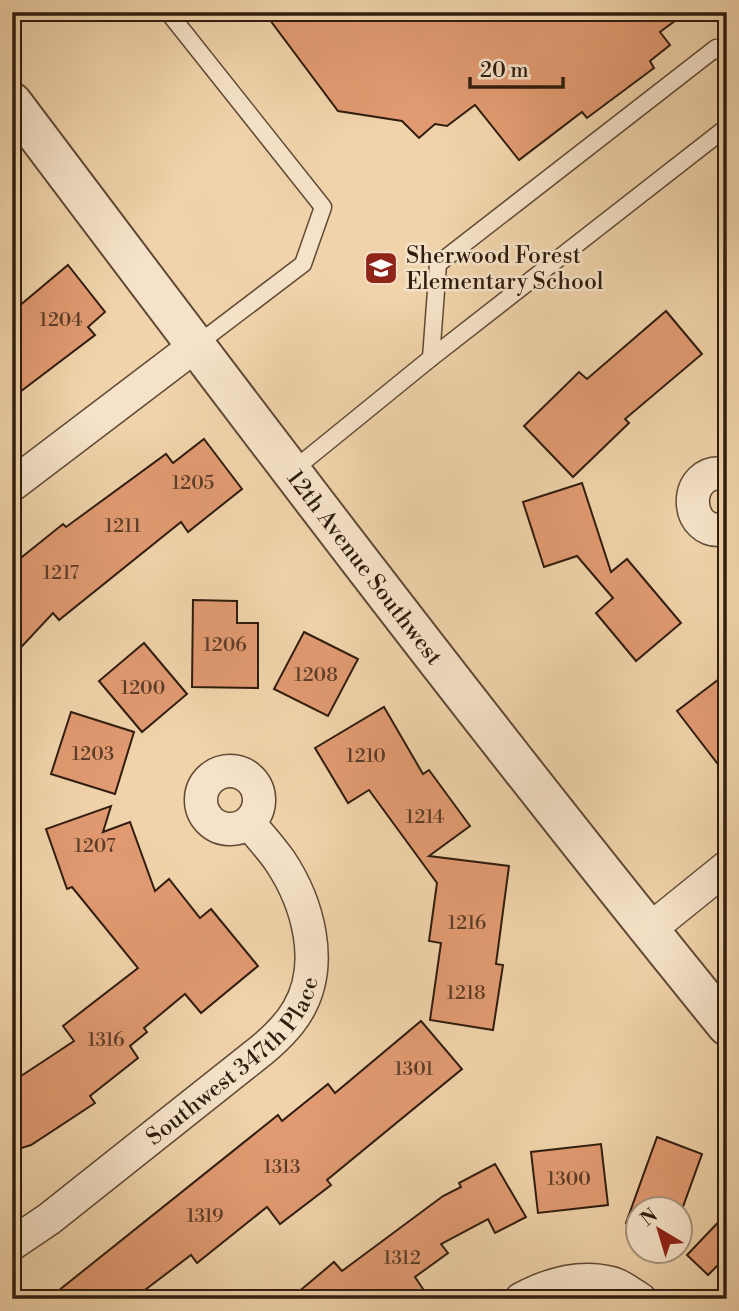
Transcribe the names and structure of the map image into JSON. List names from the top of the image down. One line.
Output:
{"streets":{"street":["12th Avenue Southwest","Southwest 347th Place"]},"places":{"school or university":["Sherwood Forest Elementary School"]},"house_numbers":["1204","1205","1211","1217","1206","1208","1200","1203","1210","1214","1207","1216","1218","1316","1301","1313","1300","1319","1312"],"scale_bar":"20 m","north":"top left"}
